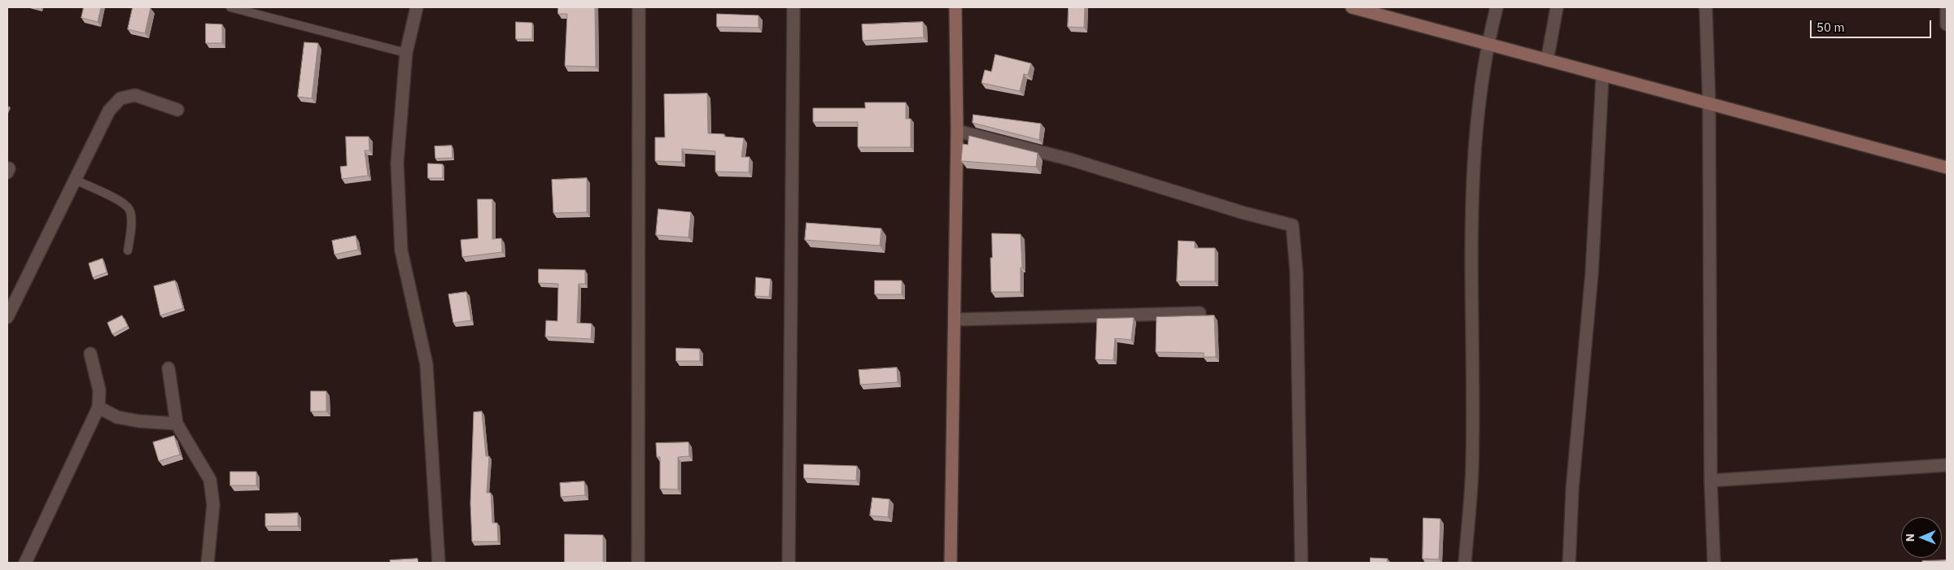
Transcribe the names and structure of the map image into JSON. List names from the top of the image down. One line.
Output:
{"scale_bar":"50 m","north":"left"}
